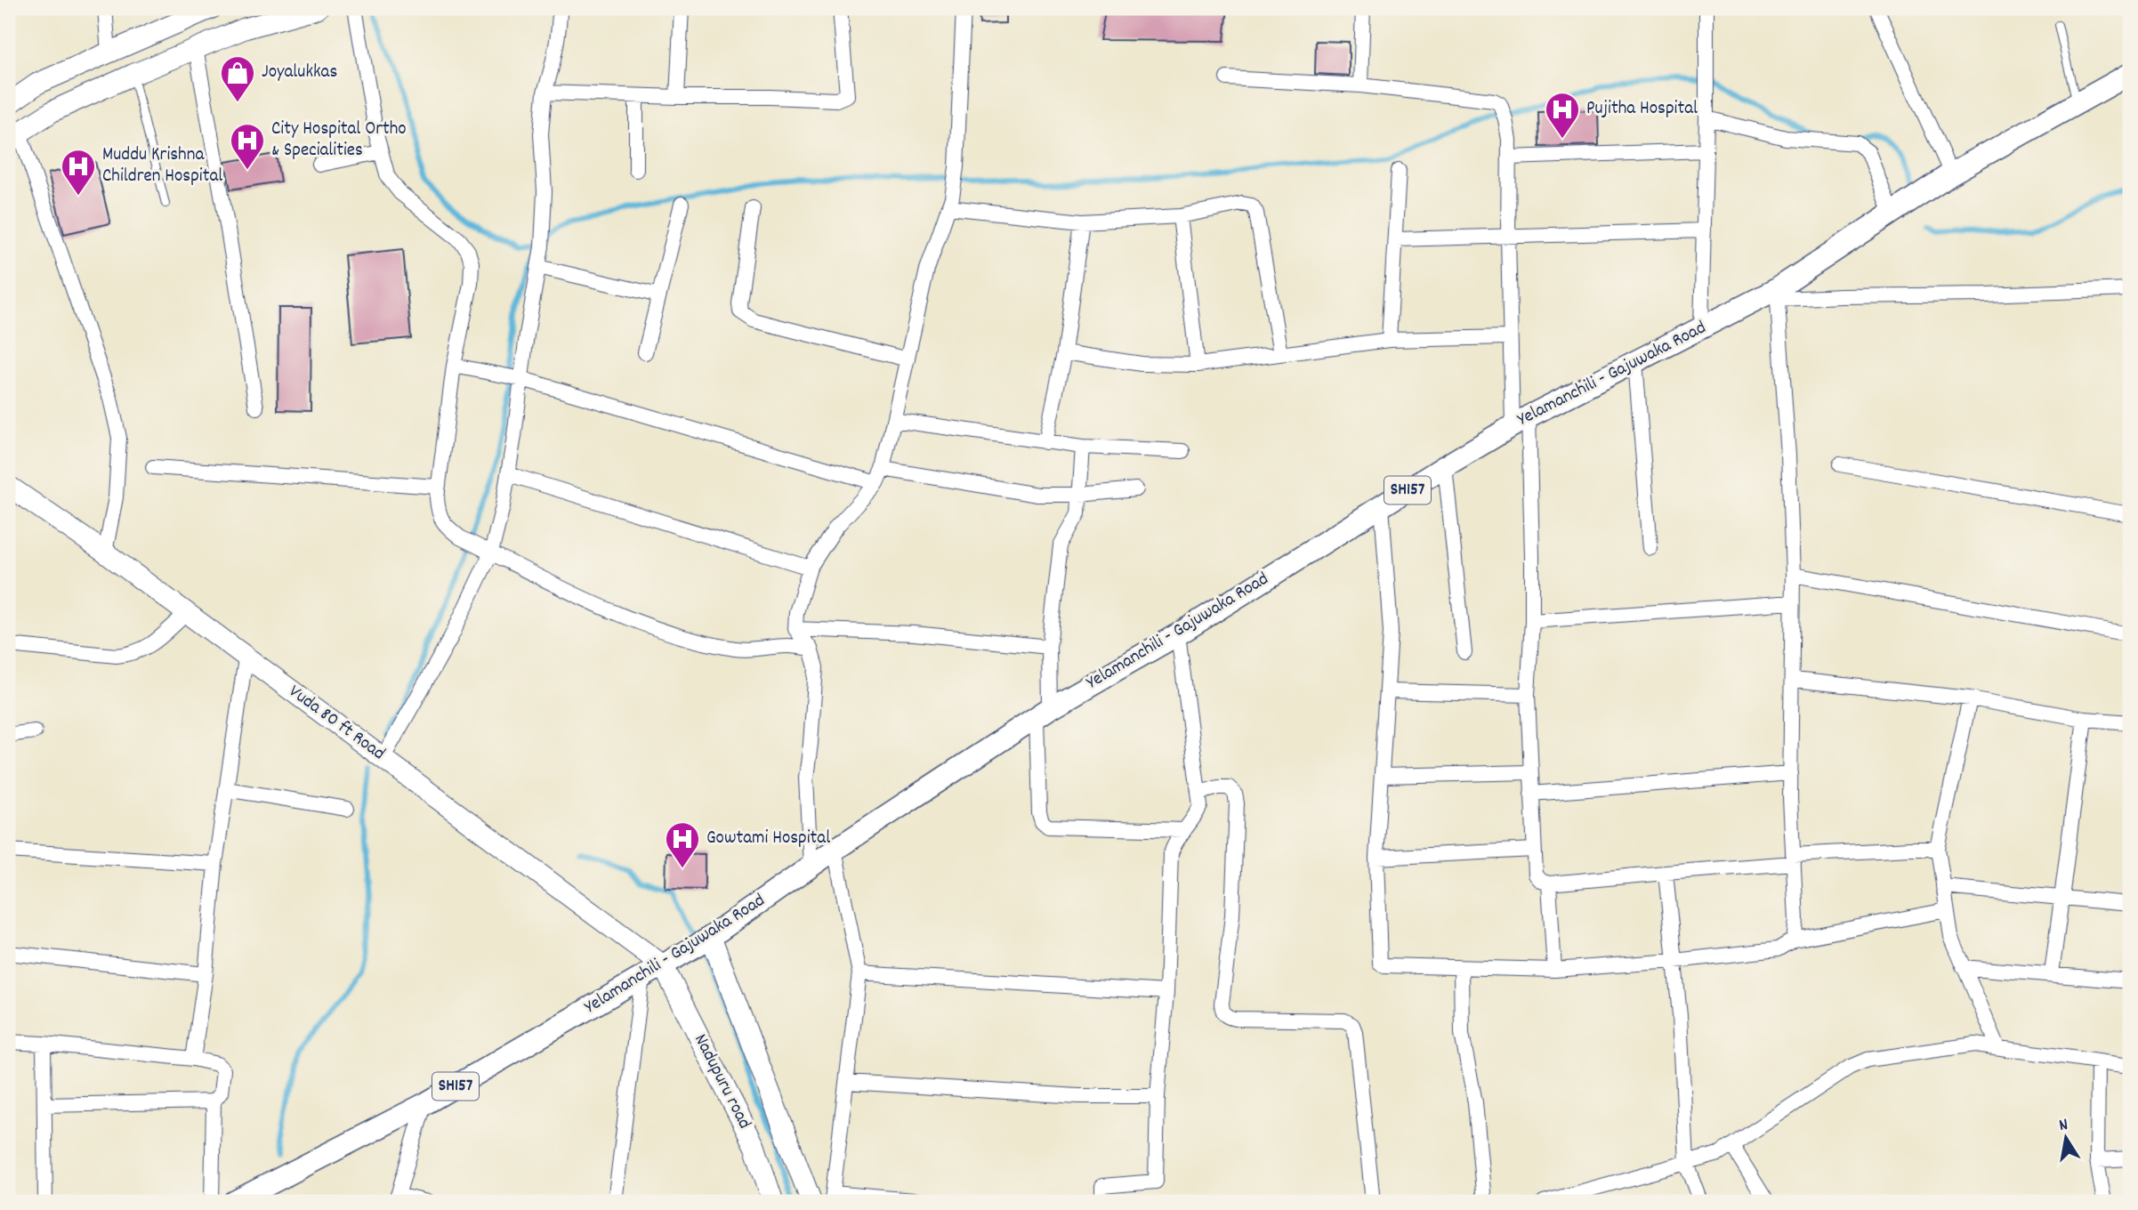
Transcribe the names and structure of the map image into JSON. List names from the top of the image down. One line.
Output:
{"streets":{"main road":["Yelamanchili - Gajuwaka Road","SH157"],"street":["Vuda 80 ft Road","Nadupuru road"]},"crossings":[["Yelamanchili - Gajuwaka Road","Vuda 80 ft Road"],["Yelamanchili - Gajuwaka Road","Nadupuru road"],["Vuda 80 ft Road","Nadupuru road"]],"places":{"shop":["Joyalukkas"],"hospital":["Pujitha Hospital","City Hospital Ortho & Specialities","Muddu Krishna Children Hospital","Gowtami Hospital"]},"north":"top"}
